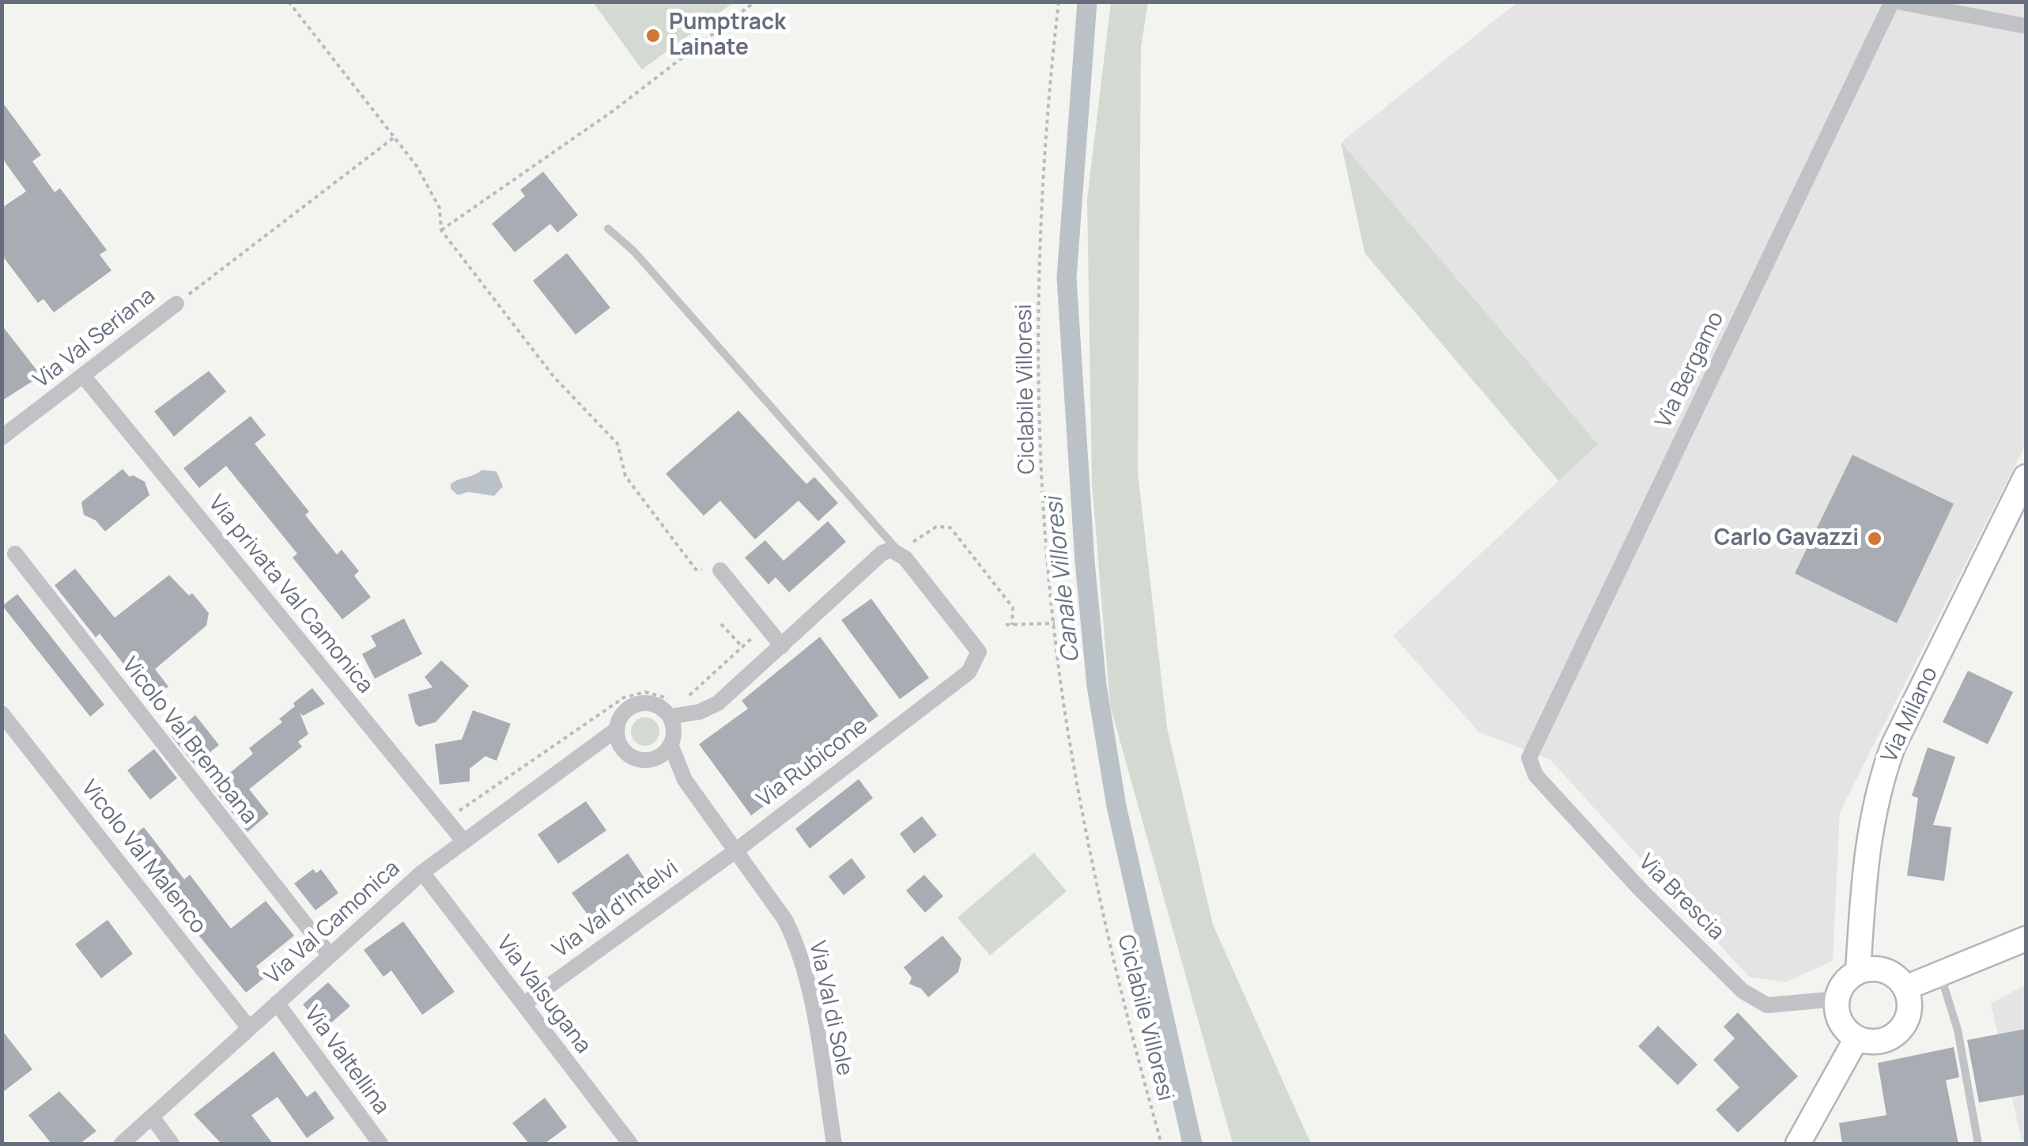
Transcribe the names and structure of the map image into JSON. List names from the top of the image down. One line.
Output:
{"streets":{"street":["Via Val Seriana","Via Bergamo","Via privata Val Camonica","Via Milano","Vicolo Val Brembana","Via Rubicone","Vicolo Val Malenco","Via Brescia","Via Val d'Intelvi","Via Val Camonica","Via Valsugana","Via Val di Sole","Via Valtellina"],"path":["Ciclabile Villoresi"]},"crossings":[["Via Val Seriana","Via privata Val Camonica"],["Via Bergamo","Via Brescia"],["Via privata Val Camonica","Via Val Camonica"],["Via Milano","Via Brescia"],["Vicolo Val Brembana","Via Val Camonica"],["Via Rubicone","Via Val d'Intelvi"],["Via Rubicone","Via Val di Sole"],["Vicolo Val Malenco","Via Val Camonica"],["Via Val d'Intelvi","Via Valsugana"],["Via Val d'Intelvi","Via Val di Sole"],["Via Val Camonica","Via Valsugana"],["Via Val Camonica","Via Valtellina"]],"water":["Canale Villoresi"],"places":["Pumptrack Lainate","Carlo Gavazzi"]}
